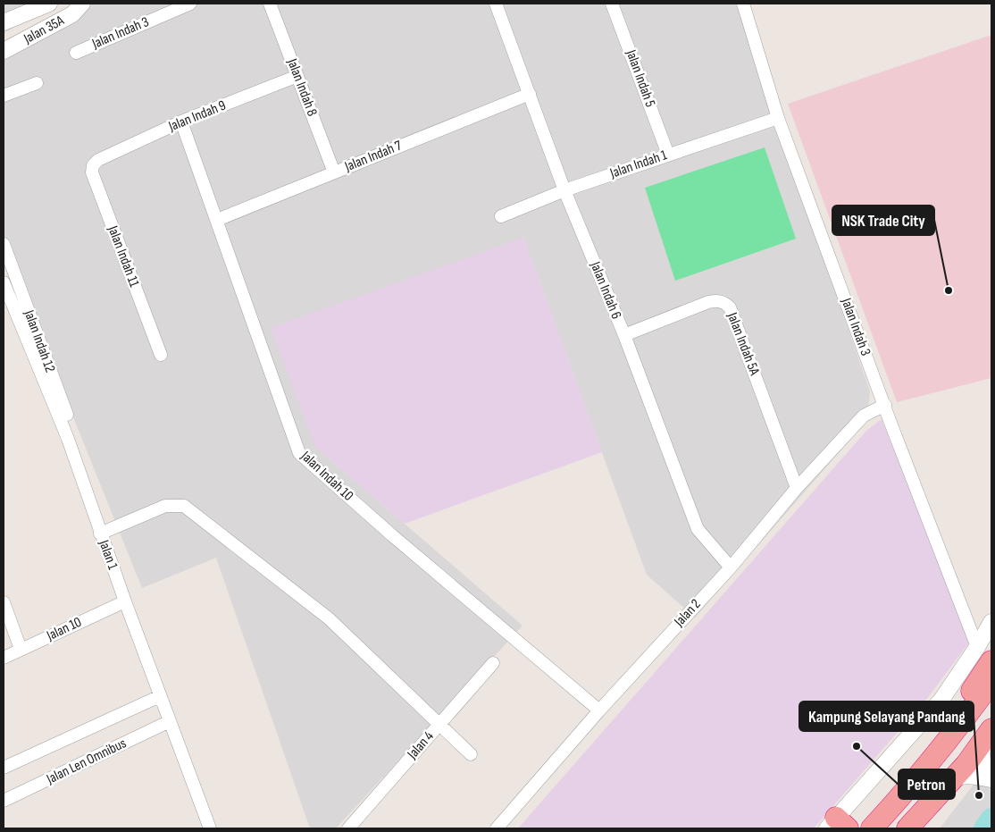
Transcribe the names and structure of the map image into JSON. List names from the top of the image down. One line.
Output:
{"streets":{"street":["Jalan 35A","Jalan Indah 3","Jalan Indah 5","Jalan Indah 8","Jalan Indah 9","Jalan Indah 7","Jalan Indah 1","Jalan Indah 11","Jalan Indah 6","Jalan Indah 12","Jalan Indah 5A","Jalan Indah 10","Jalan 1","Jalan 2","Jalan 10","Jalan 4","Jalan Len Omnibus"]},"crossings":[["Jalan Indah 3","Jalan Indah 1"],["Jalan Indah 3","Jalan 2"],["Jalan Indah 5","Jalan Indah 1"],["Jalan Indah 8","Jalan Indah 9"],["Jalan Indah 8","Jalan Indah 7"],["Jalan Indah 9","Jalan Indah 11"],["Jalan Indah 9","Jalan Indah 10"],["Jalan Indah 7","Jalan Indah 6"],["Jalan Indah 7","Jalan Indah 10"],["Jalan Indah 1","Jalan Indah 6"],["Jalan Indah 6","Jalan Indah 5A"],["Jalan Indah 6","Jalan 2"],["Jalan Indah 12","Jalan 1"],["Jalan Indah 5A","Jalan 2"],["Jalan Indah 10","Jalan 2"],["Jalan 1","Jalan 10"],["Jalan 1","Jalan Len Omnibus"]],"places":["NSK Trade City","Petron","Kampung Selayang Pandang"]}
